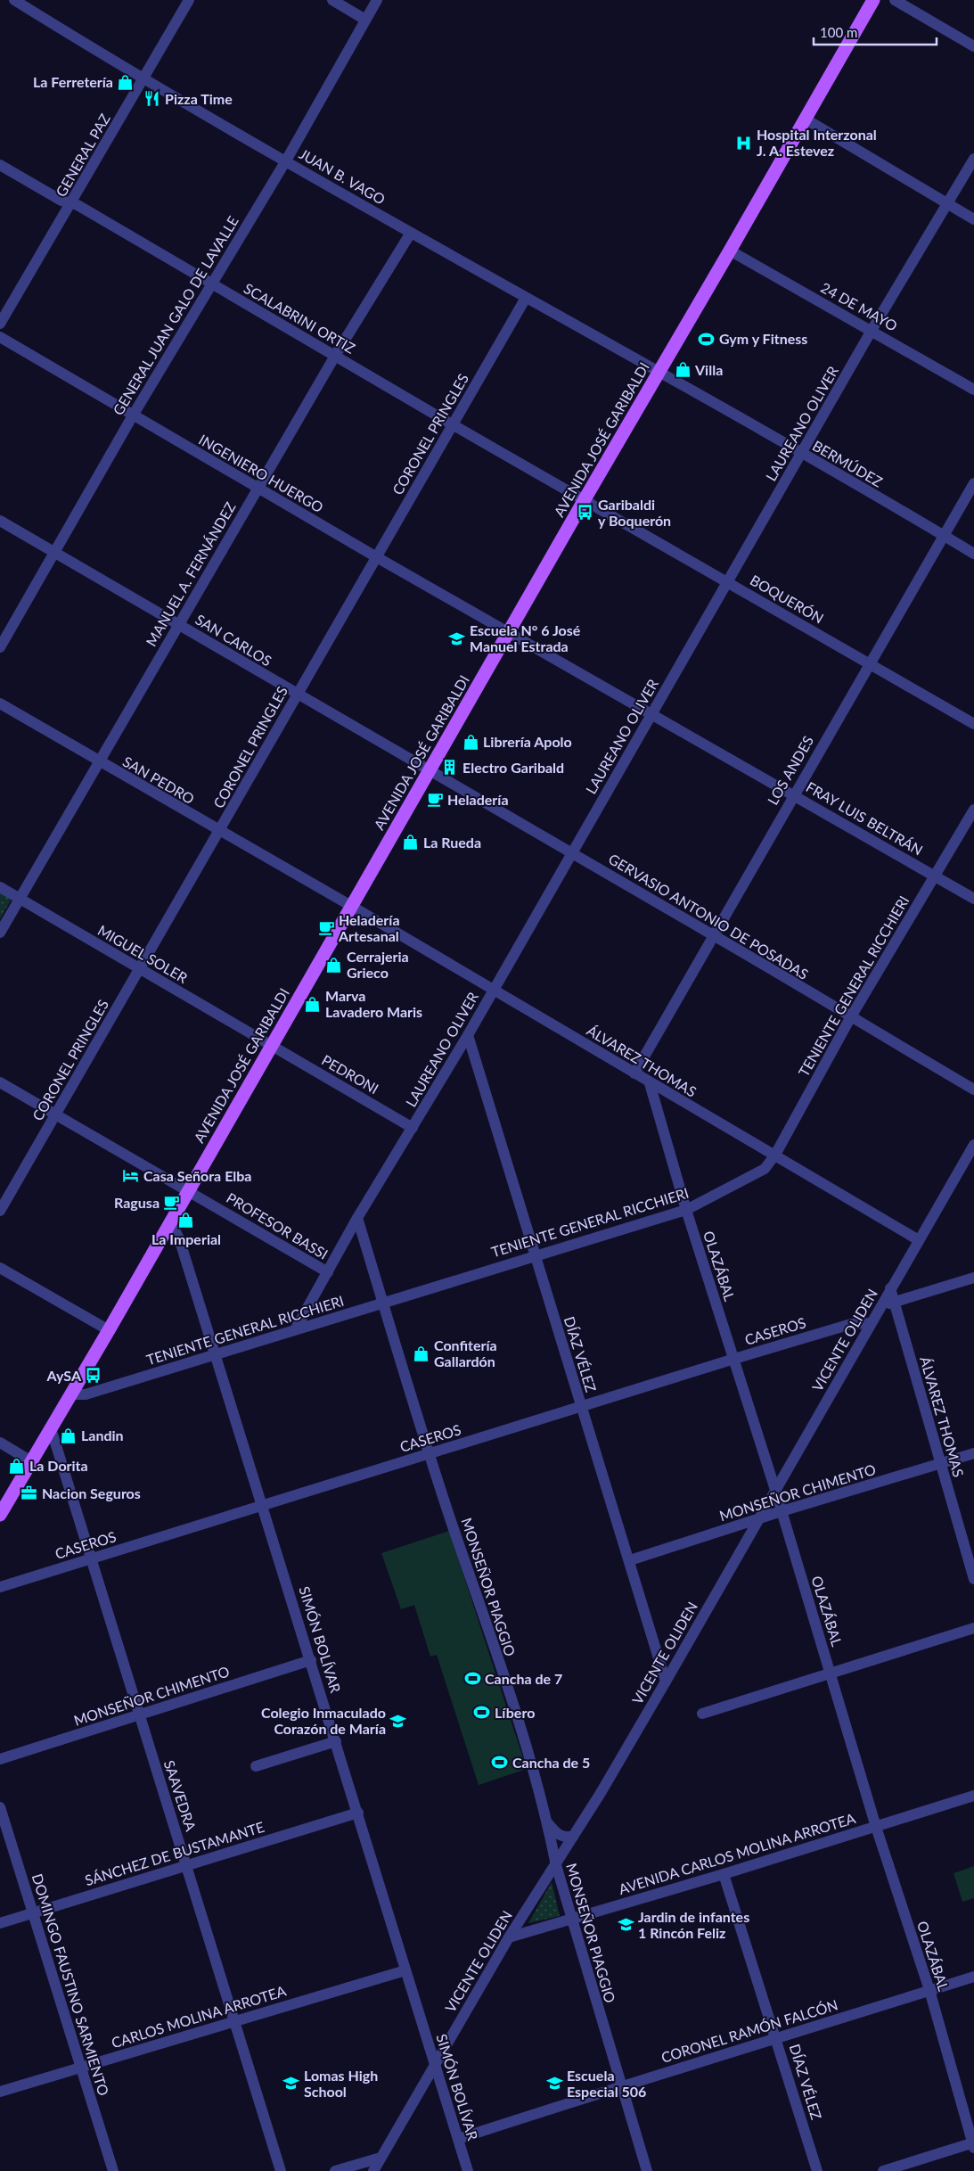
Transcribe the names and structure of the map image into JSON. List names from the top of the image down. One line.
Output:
{"streets":{"main road":["AVENIDA JOSÉ GARIBALDI"],"street":["GENERAL PAZ","JUAN B. VAGO","24 DE MAYO","GENERAL JUAN GALO DE LAVALLE","SCALABRINI ORTIZ","LAUREANO OLIVER","CORONEL PRINGLES","BERMÚDEZ","INGENIERO HUERGO","MANUEL A. FERNÁNDEZ","BOQUERÓN","SAN CARLOS","LOS ANDES","SAN PEDRO","FRAY LUIS BELTRÁN","GERVASIO ANTONIO DE POSADAS","MIGUEL SOLER","TENIENTE GENERAL RICCHIERI","ÁLVAREZ THOMAS","PEDRONI","PROFESOR BASSI","OLAZÁBAL","CASEROS","VICENTE OLIDEN","DÍAZ VÉLEZ","MONSEÑOR CHIMENTO","MONSEÑOR PIAGGIO","SIMÓN BOLÍVAR","SAAVEDRA","SÁNCHEZ DE BUSTAMANTE","AVENIDA CARLOS MOLINA ARROTEA","DOMINGO FAUSTINO SARMIENTO","CARLOS MOLINA ARROTEA","CORONEL RAMÓN FALCÓN"]},"crossings":[["GENERAL PAZ","JUAN B. VAGO"],["GENERAL PAZ","SCALABRINI ORTIZ"],["JUAN B. VAGO","GENERAL JUAN GALO DE LAVALLE"],["JUAN B. VAGO","CORONEL PRINGLES"],["JUAN B. VAGO","AVENIDA JOSÉ GARIBALDI"],["JUAN B. VAGO","BERMÚDEZ"],["JUAN B. VAGO","MANUEL A. FERNÁNDEZ"],["24 DE MAYO","LAUREANO OLIVER"],["24 DE MAYO","AVENIDA JOSÉ GARIBALDI"],["GENERAL JUAN GALO DE LAVALLE","SCALABRINI ORTIZ"],["GENERAL JUAN GALO DE LAVALLE","INGENIERO HUERGO"],["GENERAL JUAN GALO DE LAVALLE","SAN CARLOS"],["SCALABRINI ORTIZ","CORONEL PRINGLES"],["SCALABRINI ORTIZ","AVENIDA JOSÉ GARIBALDI"],["SCALABRINI ORTIZ","MANUEL A. FERNÁNDEZ"],["SCALABRINI ORTIZ","BOQUERÓN"],["LAUREANO OLIVER","BERMÚDEZ"],["LAUREANO OLIVER","BOQUERÓN"],["LAUREANO OLIVER","FRAY LUIS BELTRÁN"],["LAUREANO OLIVER","GERVASIO ANTONIO DE POSADAS"],["LAUREANO OLIVER","TENIENTE GENERAL RICCHIERI"],["LAUREANO OLIVER","ÁLVAREZ THOMAS"],["LAUREANO OLIVER","PEDRONI"],["LAUREANO OLIVER","PROFESOR BASSI"],["LAUREANO OLIVER","DÍAZ VÉLEZ"],["LAUREANO OLIVER","MONSEÑOR PIAGGIO"],["CORONEL PRINGLES","INGENIERO HUERGO"],["CORONEL PRINGLES","SAN CARLOS"],["CORONEL PRINGLES","SAN PEDRO"],["CORONEL PRINGLES","MIGUEL SOLER"],["CORONEL PRINGLES","PROFESOR BASSI"],["AVENIDA JOSÉ GARIBALDI","BERMÚDEZ"],["AVENIDA JOSÉ GARIBALDI","INGENIERO HUERGO"],["AVENIDA JOSÉ GARIBALDI","BOQUERÓN"],["AVENIDA JOSÉ GARIBALDI","SAN CARLOS"],["AVENIDA JOSÉ GARIBALDI","SAN PEDRO"],["AVENIDA JOSÉ GARIBALDI","FRAY LUIS BELTRÁN"],["AVENIDA JOSÉ GARIBALDI","GERVASIO ANTONIO DE POSADAS"],["AVENIDA JOSÉ GARIBALDI","MIGUEL SOLER"],["AVENIDA JOSÉ GARIBALDI","TENIENTE GENERAL RICCHIERI"],["AVENIDA JOSÉ GARIBALDI","ÁLVAREZ THOMAS"],["AVENIDA JOSÉ GARIBALDI","PEDRONI"],["AVENIDA JOSÉ GARIBALDI","PROFESOR BASSI"],["AVENIDA JOSÉ GARIBALDI","SIMÓN BOLÍVAR"],["AVENIDA JOSÉ GARIBALDI","SAAVEDRA"],["BERMÚDEZ","LOS ANDES"],["INGENIERO HUERGO","MANUEL A. FERNÁNDEZ"],["INGENIERO HUERGO","FRAY LUIS BELTRÁN"],["MANUEL A. FERNÁNDEZ","SAN CARLOS"],["MANUEL A. FERNÁNDEZ","SAN PEDRO"],["MANUEL A. FERNÁNDEZ","MIGUEL SOLER"],["BOQUERÓN","LOS ANDES"],["SAN CARLOS","GERVASIO ANTONIO DE POSADAS"],["LOS ANDES","FRAY LUIS BELTRÁN"],["LOS ANDES","GERVASIO ANTONIO DE POSADAS"],["LOS ANDES","ÁLVAREZ THOMAS"],["SAN PEDRO","ÁLVAREZ THOMAS"],["FRAY LUIS BELTRÁN","TENIENTE GENERAL RICCHIERI"],["GERVASIO ANTONIO DE POSADAS","TENIENTE GENERAL RICCHIERI"],["MIGUEL SOLER","PEDRONI"],["TENIENTE GENERAL RICCHIERI","ÁLVAREZ THOMAS"],["TENIENTE GENERAL RICCHIERI","OLAZÁBAL"],["TENIENTE GENERAL RICCHIERI","DÍAZ VÉLEZ"],["TENIENTE GENERAL RICCHIERI","MONSEÑOR PIAGGIO"],["TENIENTE GENERAL RICCHIERI","SIMÓN BOLÍVAR"],["ÁLVAREZ THOMAS","OLAZÁBAL"],["ÁLVAREZ THOMAS","VICENTE OLIDEN"],["ÁLVAREZ THOMAS","MONSEÑOR CHIMENTO"],["OLAZÁBAL","CASEROS"],["OLAZÁBAL","VICENTE OLIDEN"],["OLAZÁBAL","MONSEÑOR CHIMENTO"],["OLAZÁBAL","AVENIDA CARLOS MOLINA ARROTEA"],["OLAZÁBAL","CORONEL RAMÓN FALCÓN"],["CASEROS","VICENTE OLIDEN"],["CASEROS","DÍAZ VÉLEZ"],["CASEROS","MONSEÑOR PIAGGIO"],["CASEROS","SIMÓN BOLÍVAR"],["CASEROS","SAAVEDRA"],["VICENTE OLIDEN","DÍAZ VÉLEZ"],["VICENTE OLIDEN","MONSEÑOR CHIMENTO"],["VICENTE OLIDEN","MONSEÑOR PIAGGIO"],["VICENTE OLIDEN","SIMÓN BOLÍVAR"],["VICENTE OLIDEN","AVENIDA CARLOS MOLINA ARROTEA"],["DÍAZ VÉLEZ","MONSEÑOR CHIMENTO"],["DÍAZ VÉLEZ","AVENIDA CARLOS MOLINA ARROTEA"],["DÍAZ VÉLEZ","CORONEL RAMÓN FALCÓN"],["MONSEÑOR CHIMENTO","SIMÓN BOLÍVAR"],["MONSEÑOR CHIMENTO","SAAVEDRA"],["MONSEÑOR PIAGGIO","AVENIDA CARLOS MOLINA ARROTEA"],["MONSEÑOR PIAGGIO","CORONEL RAMÓN FALCÓN"],["SIMÓN BOLÍVAR","SÁNCHEZ DE BUSTAMANTE"],["SIMÓN BOLÍVAR","CARLOS MOLINA ARROTEA"],["SIMÓN BOLÍVAR","CORONEL RAMÓN FALCÓN"],["SAAVEDRA","SÁNCHEZ DE BUSTAMANTE"],["SAAVEDRA","CARLOS MOLINA ARROTEA"],["SÁNCHEZ DE BUSTAMANTE","DOMINGO FAUSTINO SARMIENTO"],["DOMINGO FAUSTINO SARMIENTO","CARLOS MOLINA ARROTEA"]],"places":{"shop":["La Ferretería","Villa","Librería Apolo","La Rueda","Cerrajeria Grieco","Marva Lavadero Maris","La Imperial","Confitería Gallardón","Landin","La Dorita"],"restaurant":["Pizza Time"],"hospital":["Hospital Interzonal J. A. Estevez"],"sports":["Gym y Fitness","Cancha de 7","Líbero","Cancha de 5"],"bus stop":["Garibaldi y Boquerón","AySA"],"school or university":["Escuela N° 6 José Manuel Estrada","Colegio Inmaculado Corazón de María","Jardin de infantes 1 Rincón Feliz","Lomas High School","Escuela Especial 506"],"building":["Electro Garibald"],"cafe":["Heladería","Heladería Artesanal","Ragusa"],"hotel":["Casa Señora Elba"],"office":["Nacion Seguros"]},"scale_bar":"100 m"}
